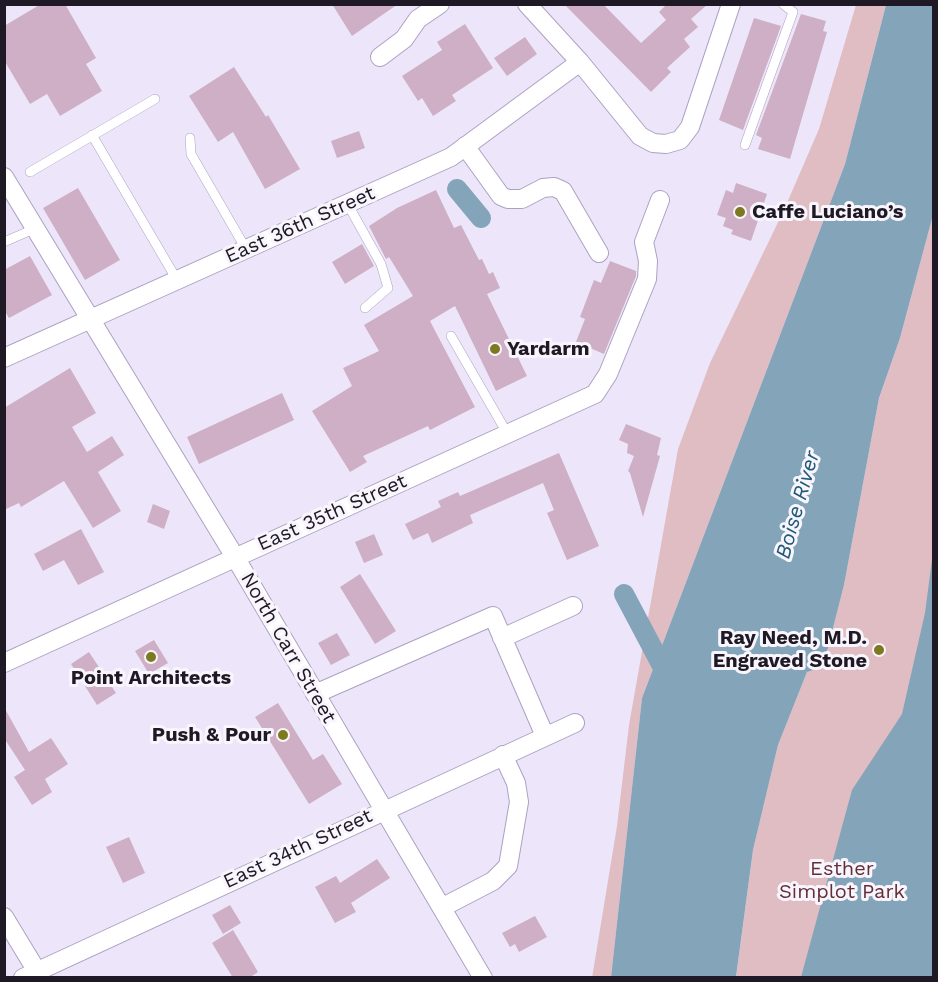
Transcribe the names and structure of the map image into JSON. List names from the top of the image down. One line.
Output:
{"streets":{"street":["East 36th Street","East 35th Street","North Carr Street","East 34th Street"]},"crossings":[["East 36th Street","North Carr Street"],["East 35th Street","North Carr Street"],["North Carr Street","East 34th Street"]],"water":["Boise River"],"parks":["Esther Simplot Park"],"places":["Caffe Luciano’s","Yardarm","Ray Need, M.D. Engraved Stone","Point Architects","Push & Pour"]}
